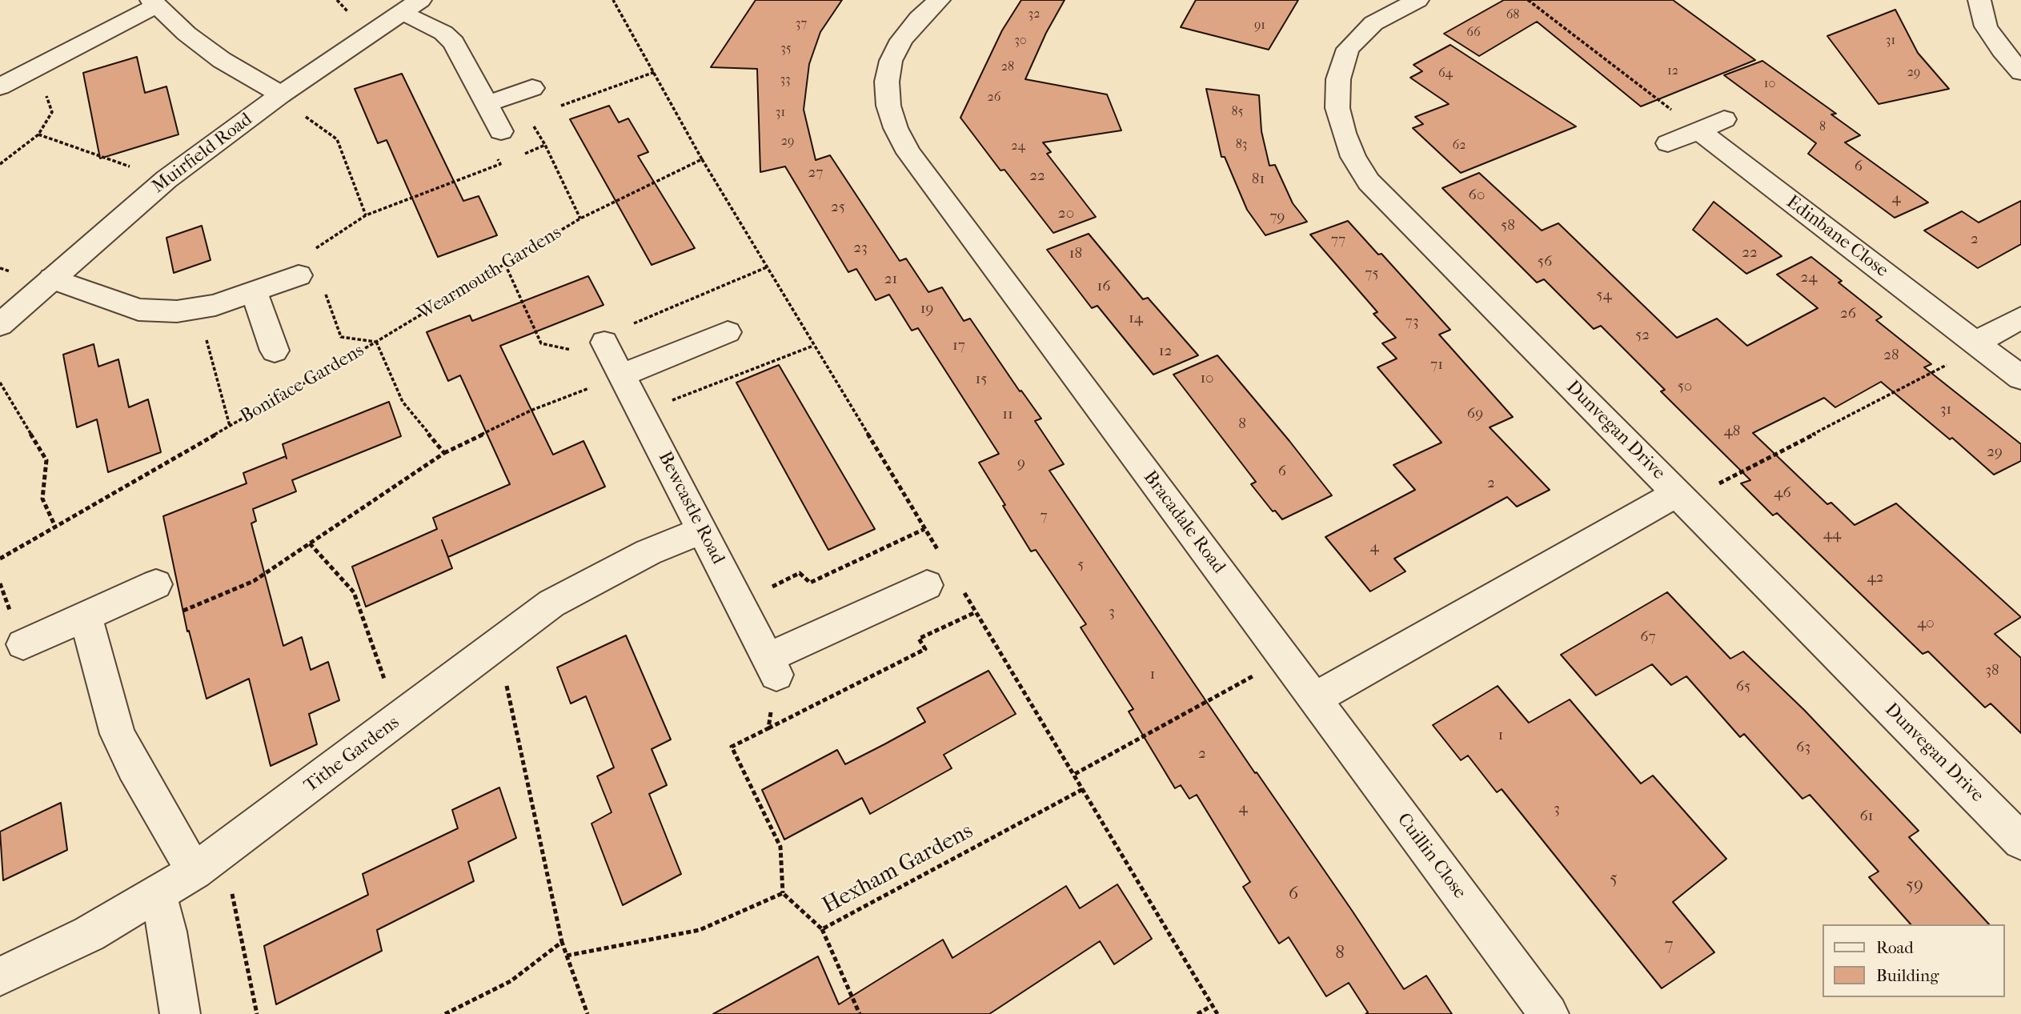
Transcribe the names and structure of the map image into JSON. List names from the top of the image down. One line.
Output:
{"streets":{"street":["Muirfield Road","Edinbane Close","Dunvegan Drive","Bewcastle Road","Bracadale Road","Tithe Gardens","Cuillin Close"],"path":["Wearmouth Gardens","Boniface Gardens","Hexham Gardens"]},"crossings":[["Wearmouth Gardens","Boniface Gardens"],["Bewcastle Road","Tithe Gardens"],["Bracadale Road","Cuillin Close"]],"house_numbers":["32","68","37","91","66","30","31","35","28","12","29","64","33","10","26","85","31","8","29","83","62","24","6","27","22","81","60","4","25","20","79","58","2","77","23","22","18","56","75","24","21","16","54","19","26","14","73","52","17","12","28","71","10","15","50","31","69","11","8","48","29","9","6","2","46","7","44","4","5","42","3","40","67","38","1","65","1","63","2","4","3","61","5","59","6","7","8"],"legend":["Road","Building"]}
